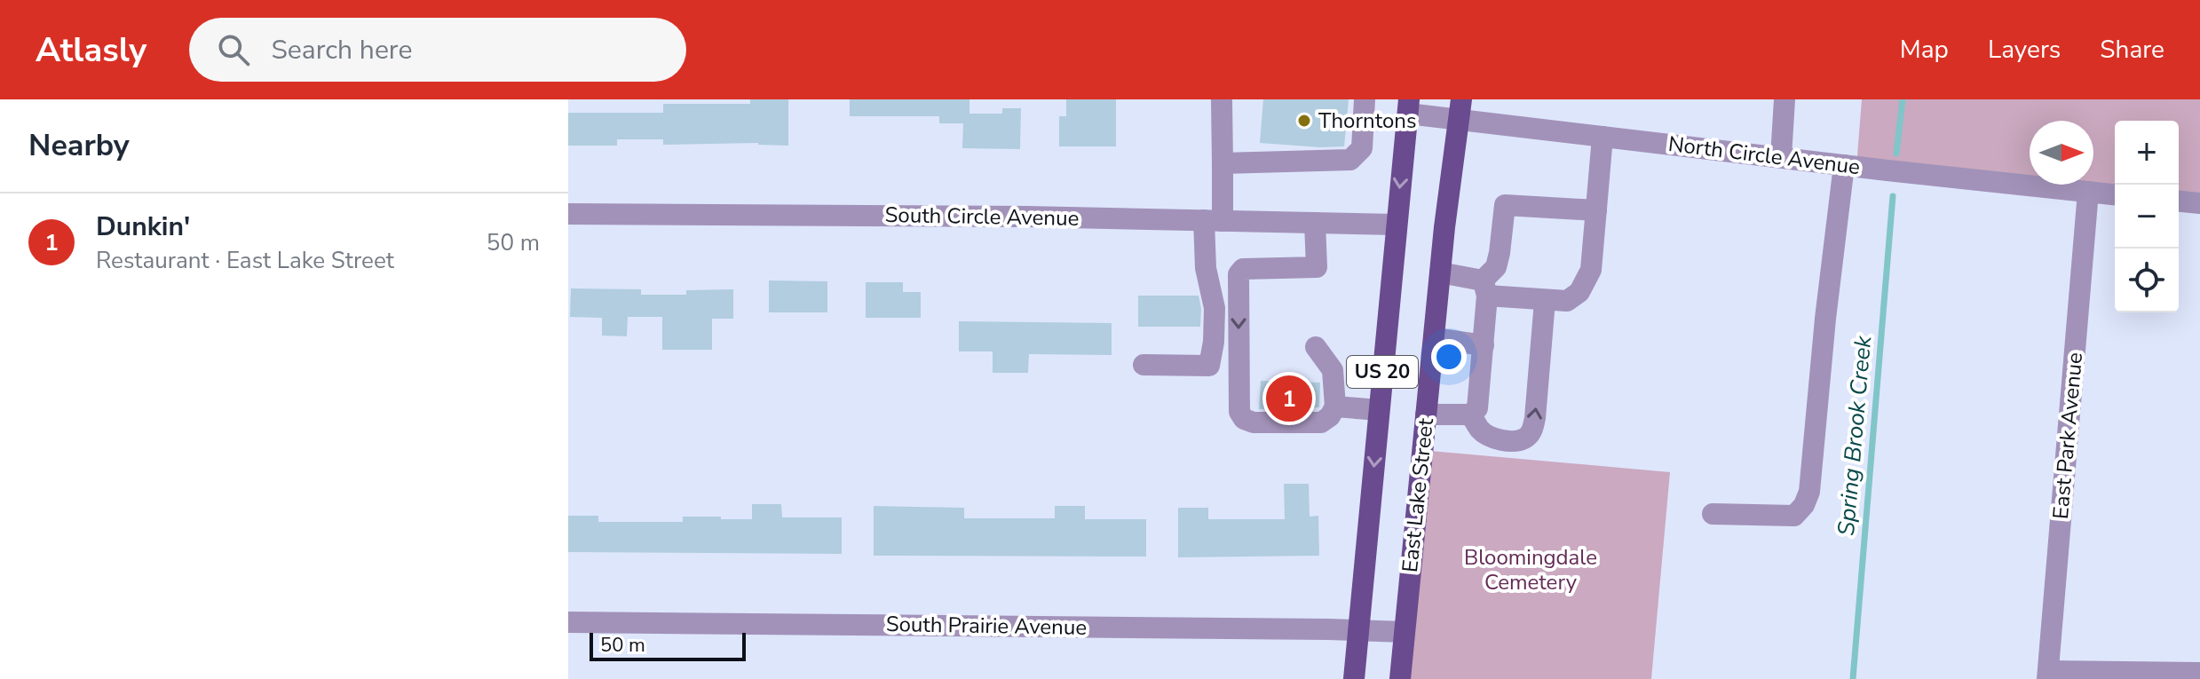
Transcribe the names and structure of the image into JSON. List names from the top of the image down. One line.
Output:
{"streets":{"main road":["US 20","East Lake Street"],"street":["North Circle Avenue","South Circle Avenue","East Park Avenue","South Prairie Avenue"]},"crossings":[["North Circle Avenue","US 20"],["North Circle Avenue","East Park Avenue"],["North Circle Avenue","East Lake Street"],["South Circle Avenue","US 20"],["US 20","South Prairie Avenue"],["East Lake Street","South Prairie Avenue"]],"water":["Spring Brook Creek"],"parks":["Bloomingdale Cemetery"],"places":["Thorntons"],"scale_bar":"50 m","north":"right","page":{"header":"Atlasly","search":"Search here","nav":["Map","Layers","Share"],"heading":"Nearby","map_buttons":["+","−"],"list":[{"mark":"1","name":"Dunkin'","note":"Restaurant · East Lake Street","value":"50 m"}],"pins":"1","scale":"50 m"}}
